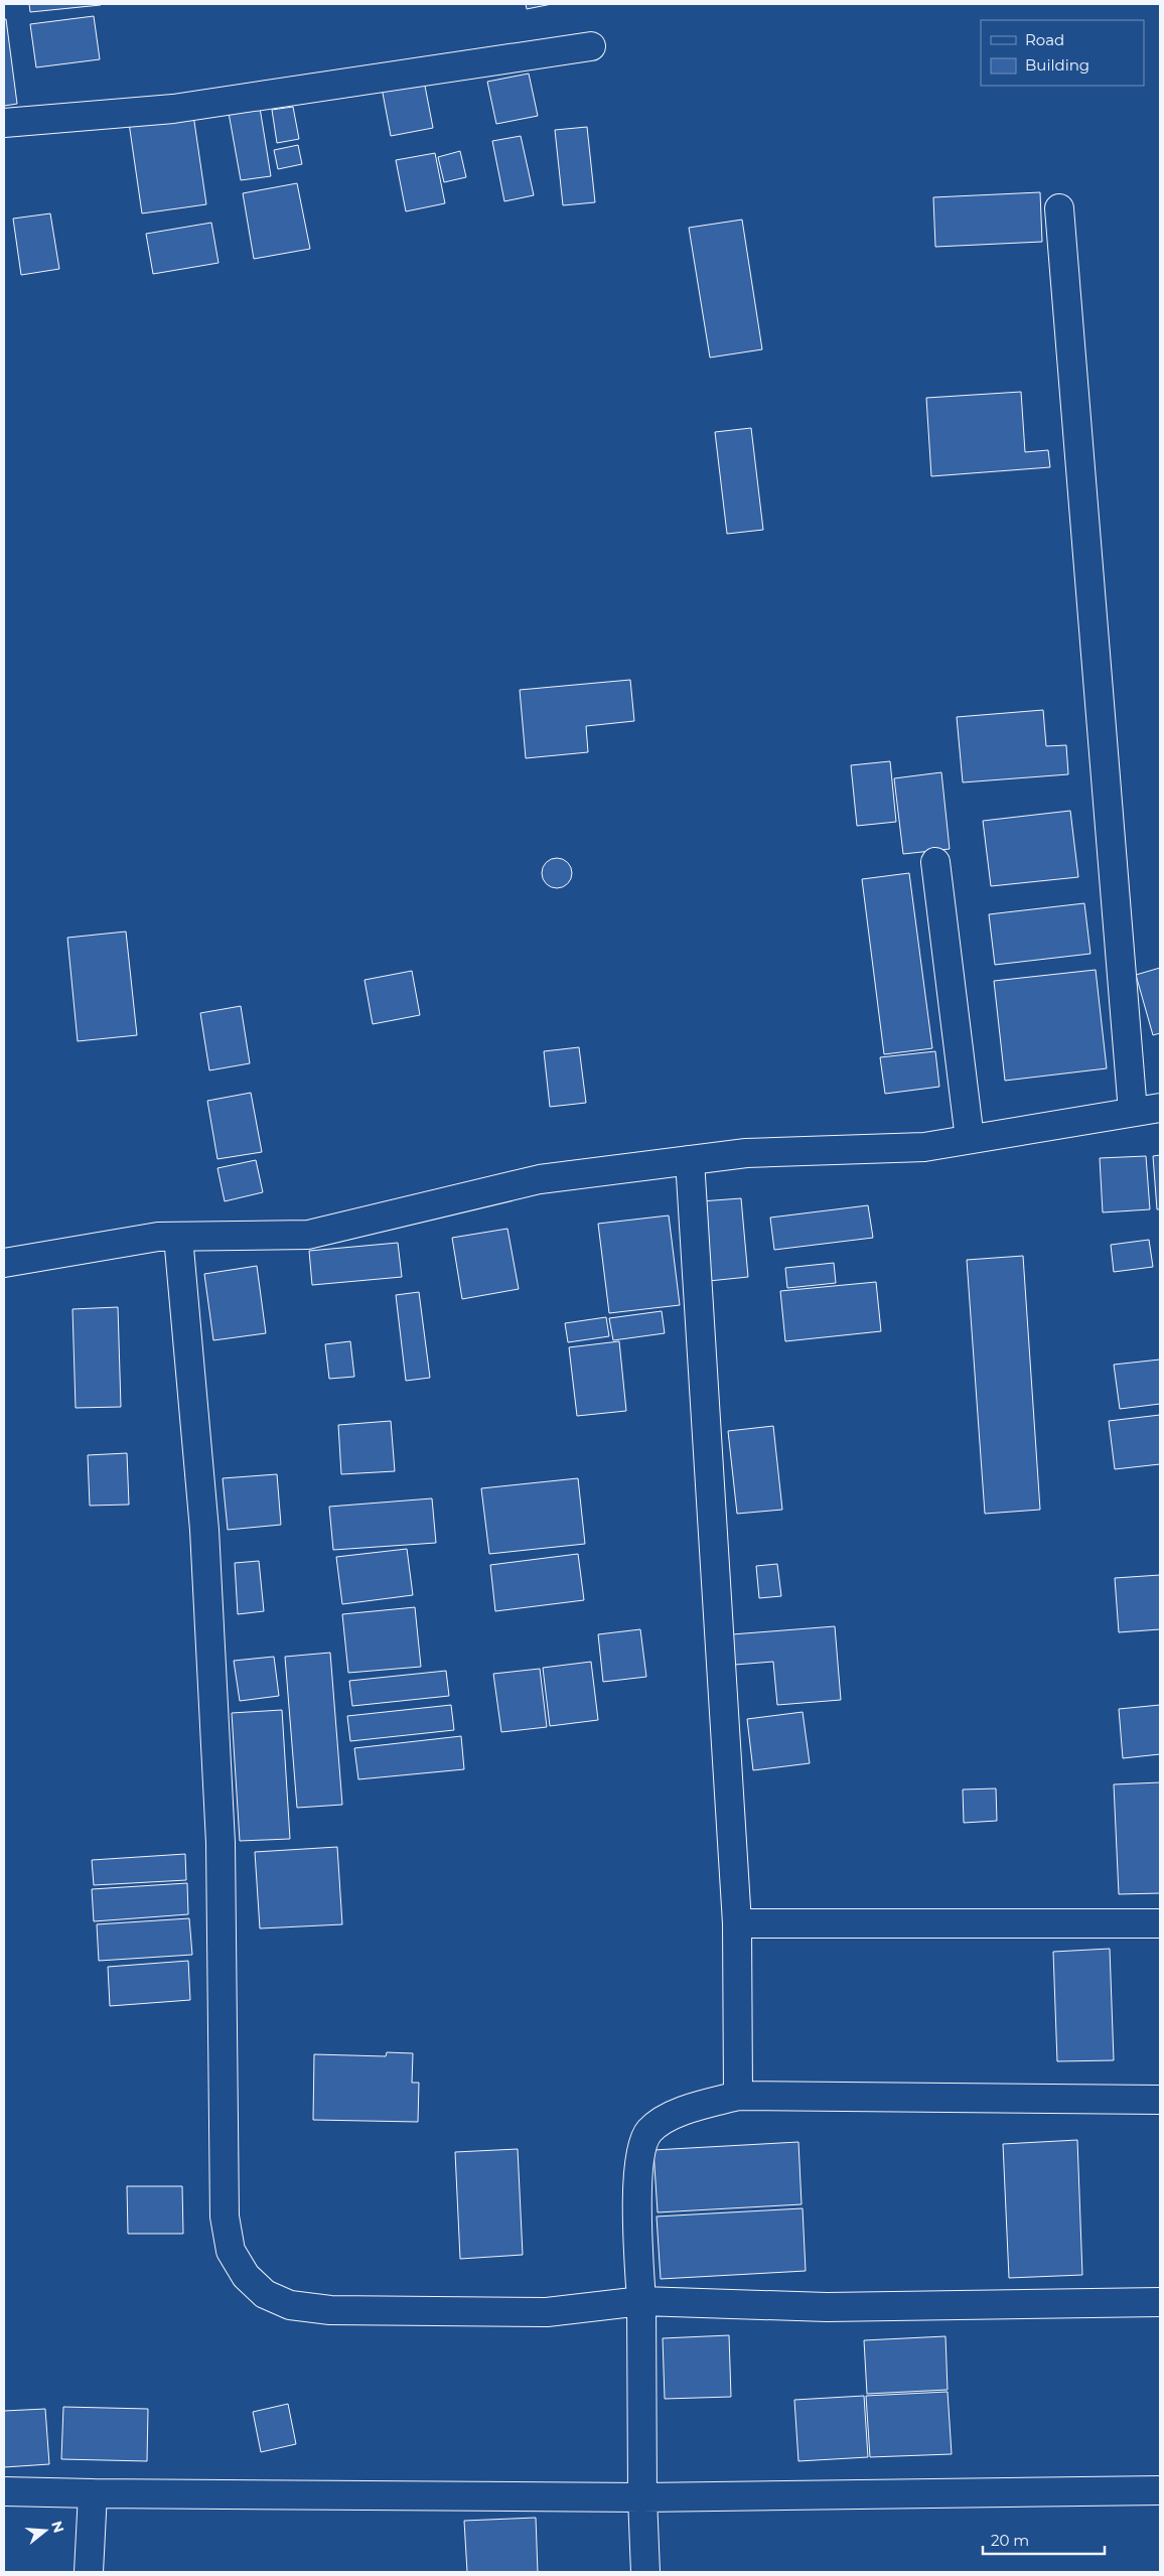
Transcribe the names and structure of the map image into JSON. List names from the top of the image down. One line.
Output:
{"legend":["Road","Building"],"scale_bar":"20 m","north":"right"}
